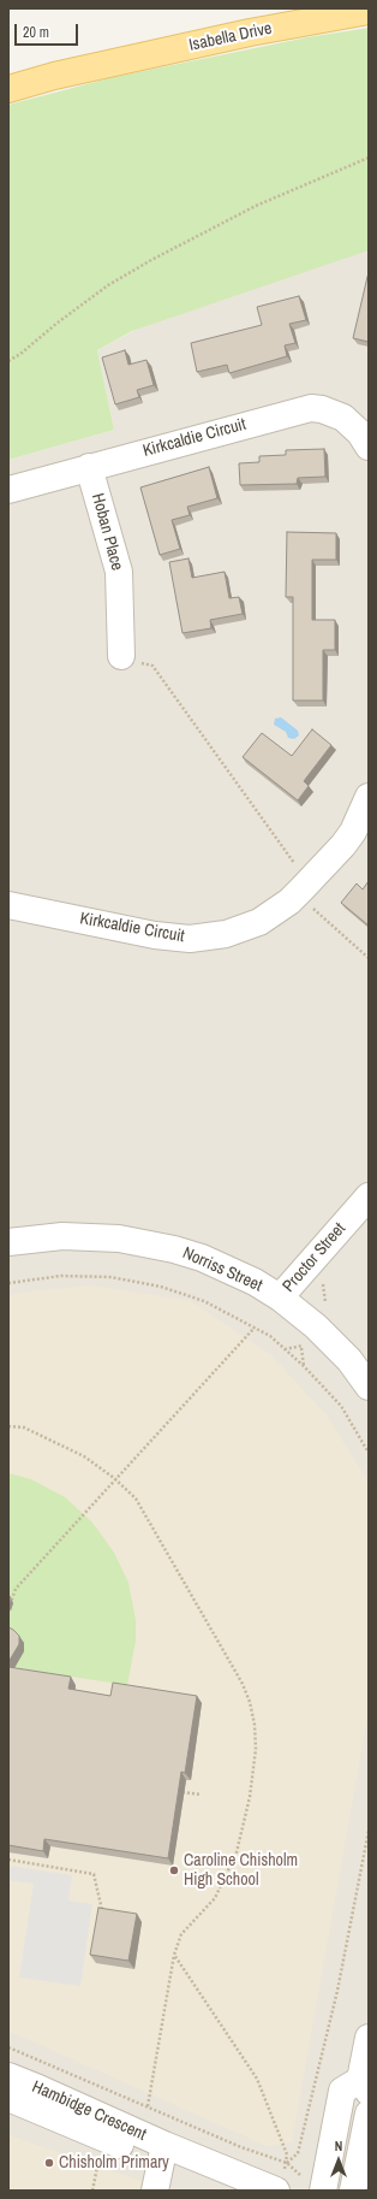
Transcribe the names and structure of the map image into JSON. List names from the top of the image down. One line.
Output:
{"streets":{"main road":["Isabella Drive"],"street":["Kirkcaldie Circuit","Hoban Place","Proctor Street","Norriss Street","Hambidge Crescent"]},"crossings":[["Kirkcaldie Circuit","Hoban Place"],["Proctor Street","Norriss Street"]],"places":["Caroline Chisholm High School","Chisholm Primary"],"scale_bar":"20 m","north":"top"}
